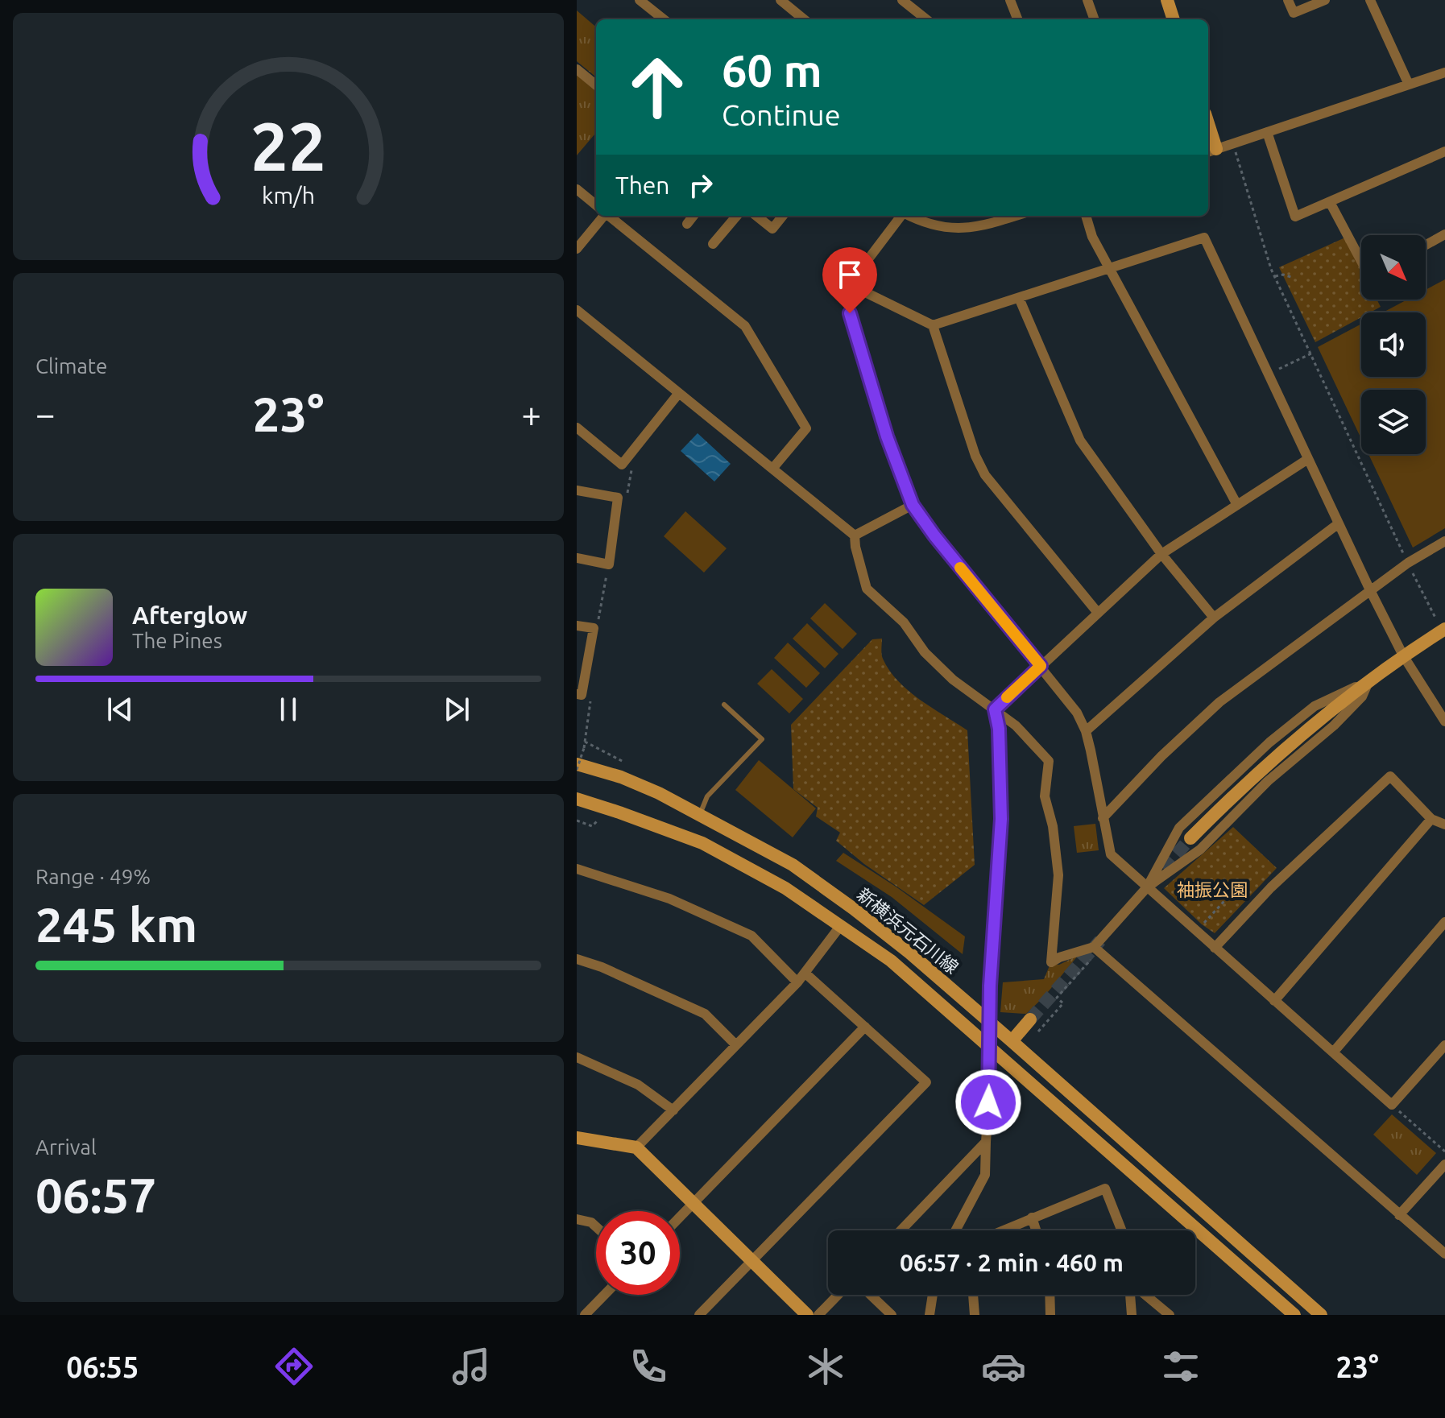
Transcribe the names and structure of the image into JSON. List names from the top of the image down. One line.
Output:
{"streets":{"street":["新横浜元石川線"]},"parks":["袖振公園"],"north":"bottom right","page":{"turn":["60 m","Continue"],"then":"Then","tile":["Climate",["Range · 49%","245 km"],["Arrival","06:57"]],"heat":["−","23°","+"],"song":["Afterglow","The Pines"],"limit":"30","trip":"06:57 · 2 min · 460 m","tabs":["06:55","23°"],"gauge":["22","km/h"]}}
